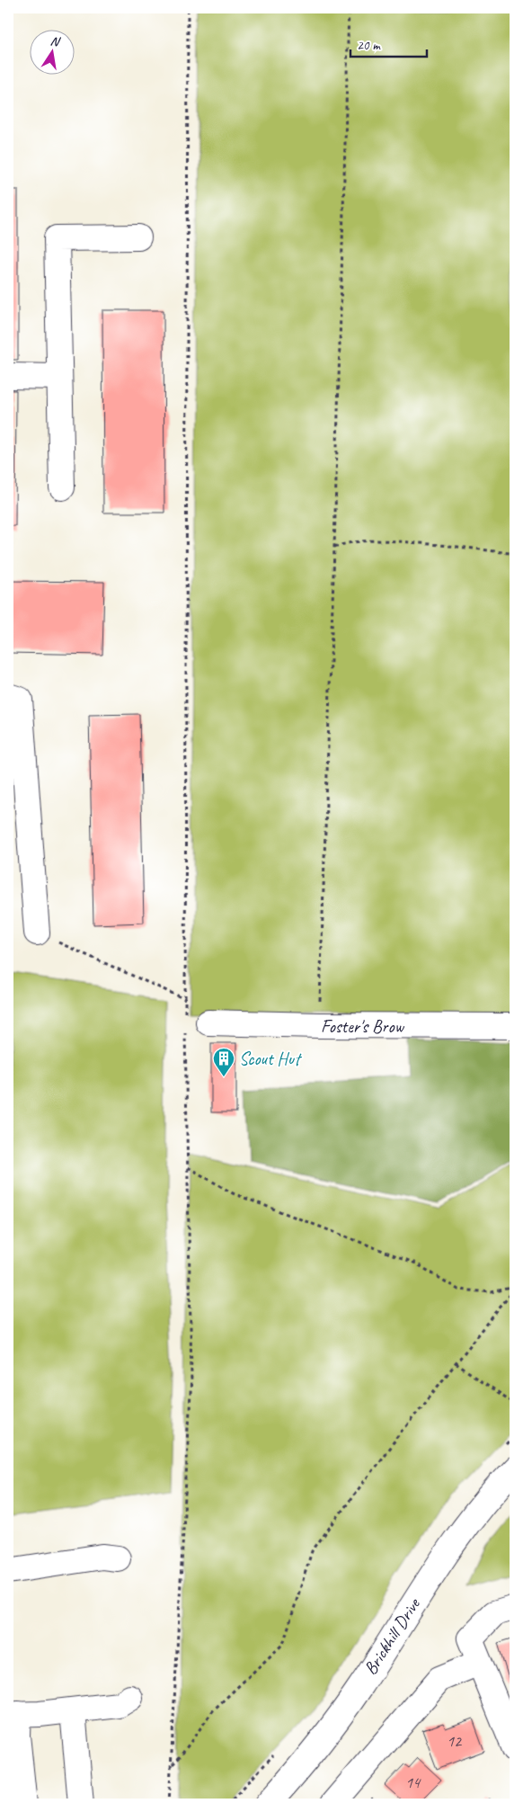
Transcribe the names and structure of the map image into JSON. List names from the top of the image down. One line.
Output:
{"streets":{"street":["Foster's Brow","Brickhill Drive"]},"places":{"building":["Scout Hut"]},"house_numbers":["12","14"],"scale_bar":"20 m","north":"top"}
